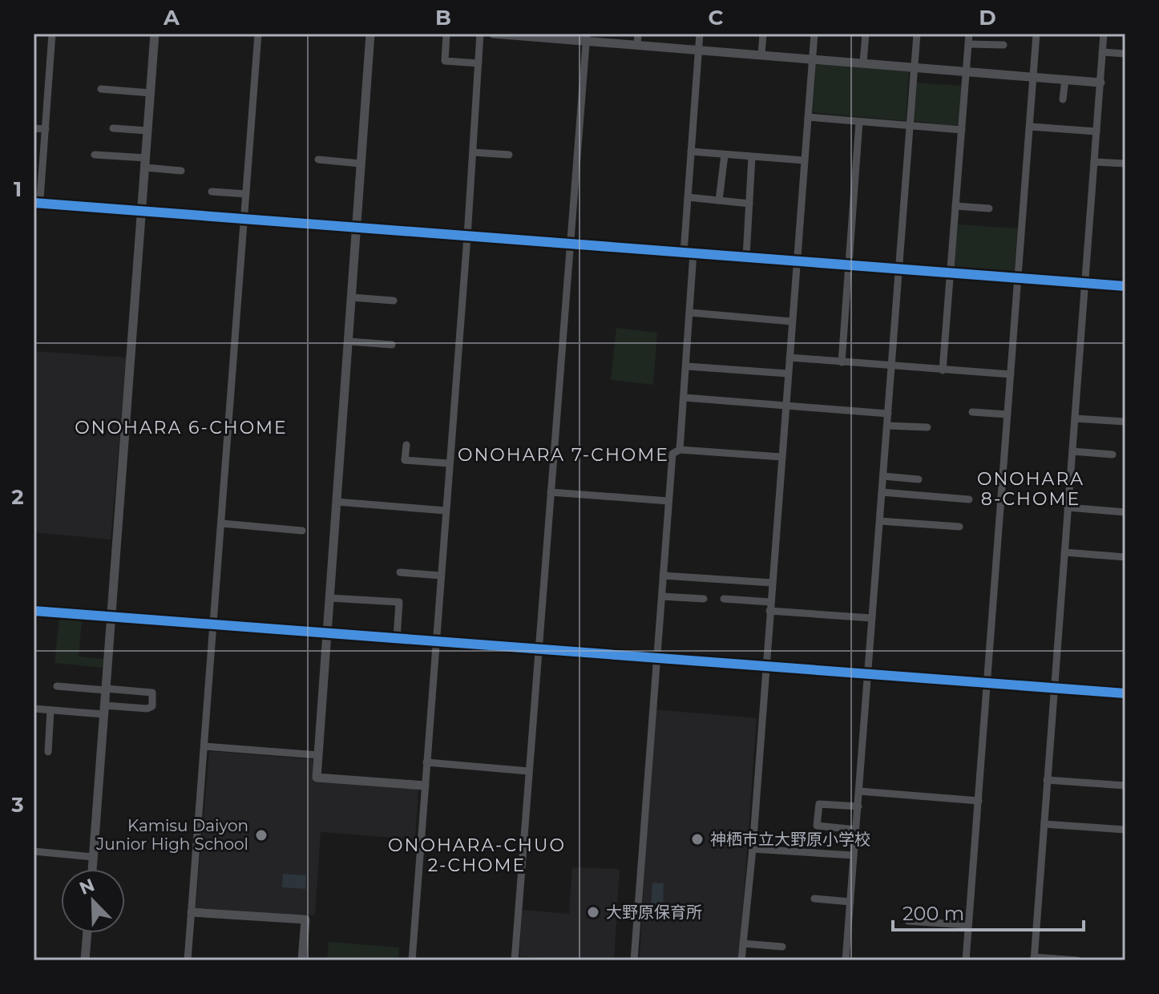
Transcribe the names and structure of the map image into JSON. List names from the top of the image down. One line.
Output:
{"districts":["ONOHARA 6-CHOME","ONOHARA 7-CHOME","ONOHARA 8-CHOME","ONOHARA-CHUO 2-CHOME"],"places":["Kamisu Daiyon Junior High School","神栖市立大野原小学校","大野原保育所"],"scale_bar":"200 m","north":"top left","grid":{"columns":["A","B","C","D"],"rows":["1","2","3"]}}
